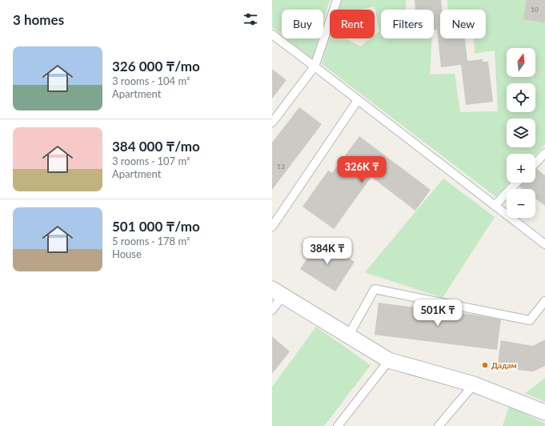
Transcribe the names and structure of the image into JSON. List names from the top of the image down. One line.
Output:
{"places":["Дадам"],"house_numbers":["10","13"],"north":"top","page":{"heading":"3 homes","chip":["Buy","Rent","Filters","New"],"list":[{"name":"326 000 ₸/mo","note":"3 rooms · 104 m² · Apartment"},{"name":"384 000 ₸/mo","note":"3 rooms · 107 m² · Apartment"},{"name":"501 000 ₸/mo","note":"5 rooms · 178 m² · House"}],"map_buttons":["+","−"],"price":["326K ₸","384K ₸","501K ₸"]}}
